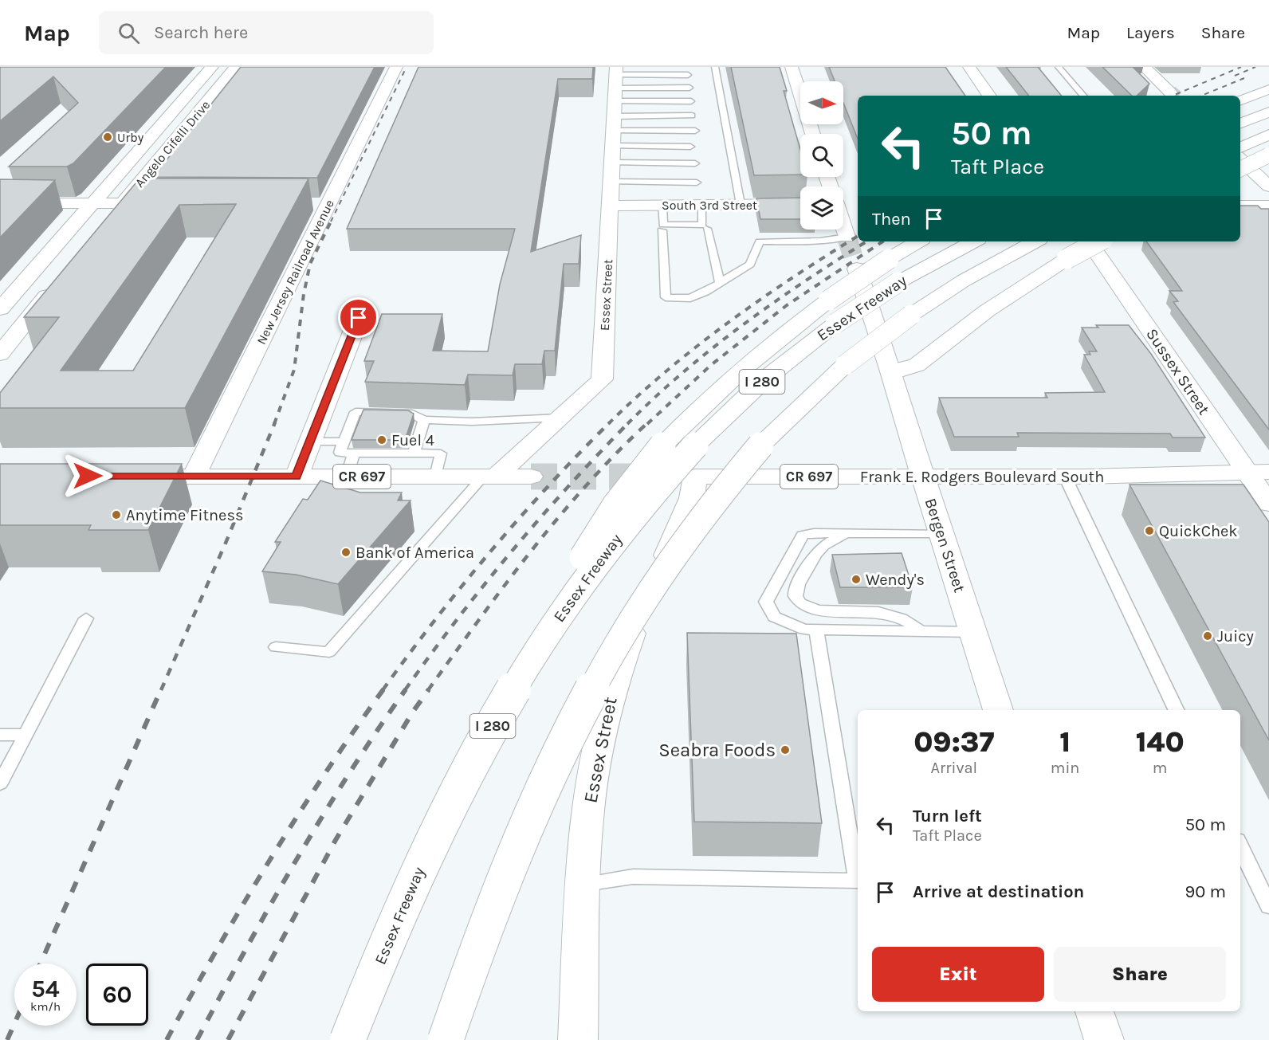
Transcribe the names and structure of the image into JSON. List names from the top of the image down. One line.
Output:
{"streets":{"main road":["Angelo Cifelli Drive","South 3rd Street","New Jersey Railroad Avenue","Essex Street","Essex Freeway","Sussex Street","I 280","CR 697","Frank E. Rodgers Boulevard South","Bergen Street"]},"crossings":[["South 3rd Street","Essex Street"],["New Jersey Railroad Avenue","CR 697"],["Essex Street","CR 697"],["Essex Street","Frank E. Rodgers Boulevard South"],["Sussex Street","Frank E. Rodgers Boulevard South"],["Frank E. Rodgers Boulevard South","Bergen Street"]],"places":["Urby","Fuel 4","Anytime Fitness","QuickChek","Bank of America","Wendy's","Juicy","Seabra Foods"],"north":"right","page":{"header":"Map","search":"Search here","nav":["Map","Layers","Share"],"turn":["50 m","Taft Place"],"then":"Then","eta":["09:37","Arrival","1","min","140","m"],"list":[{"name":"Turn left","note":"Taft Place","value":"50 m"},{"name":"Arrive at destination","value":"90 m"}],"buttons":["Exit","Share"],"speed":"54 km/h","limit":"60"}}
